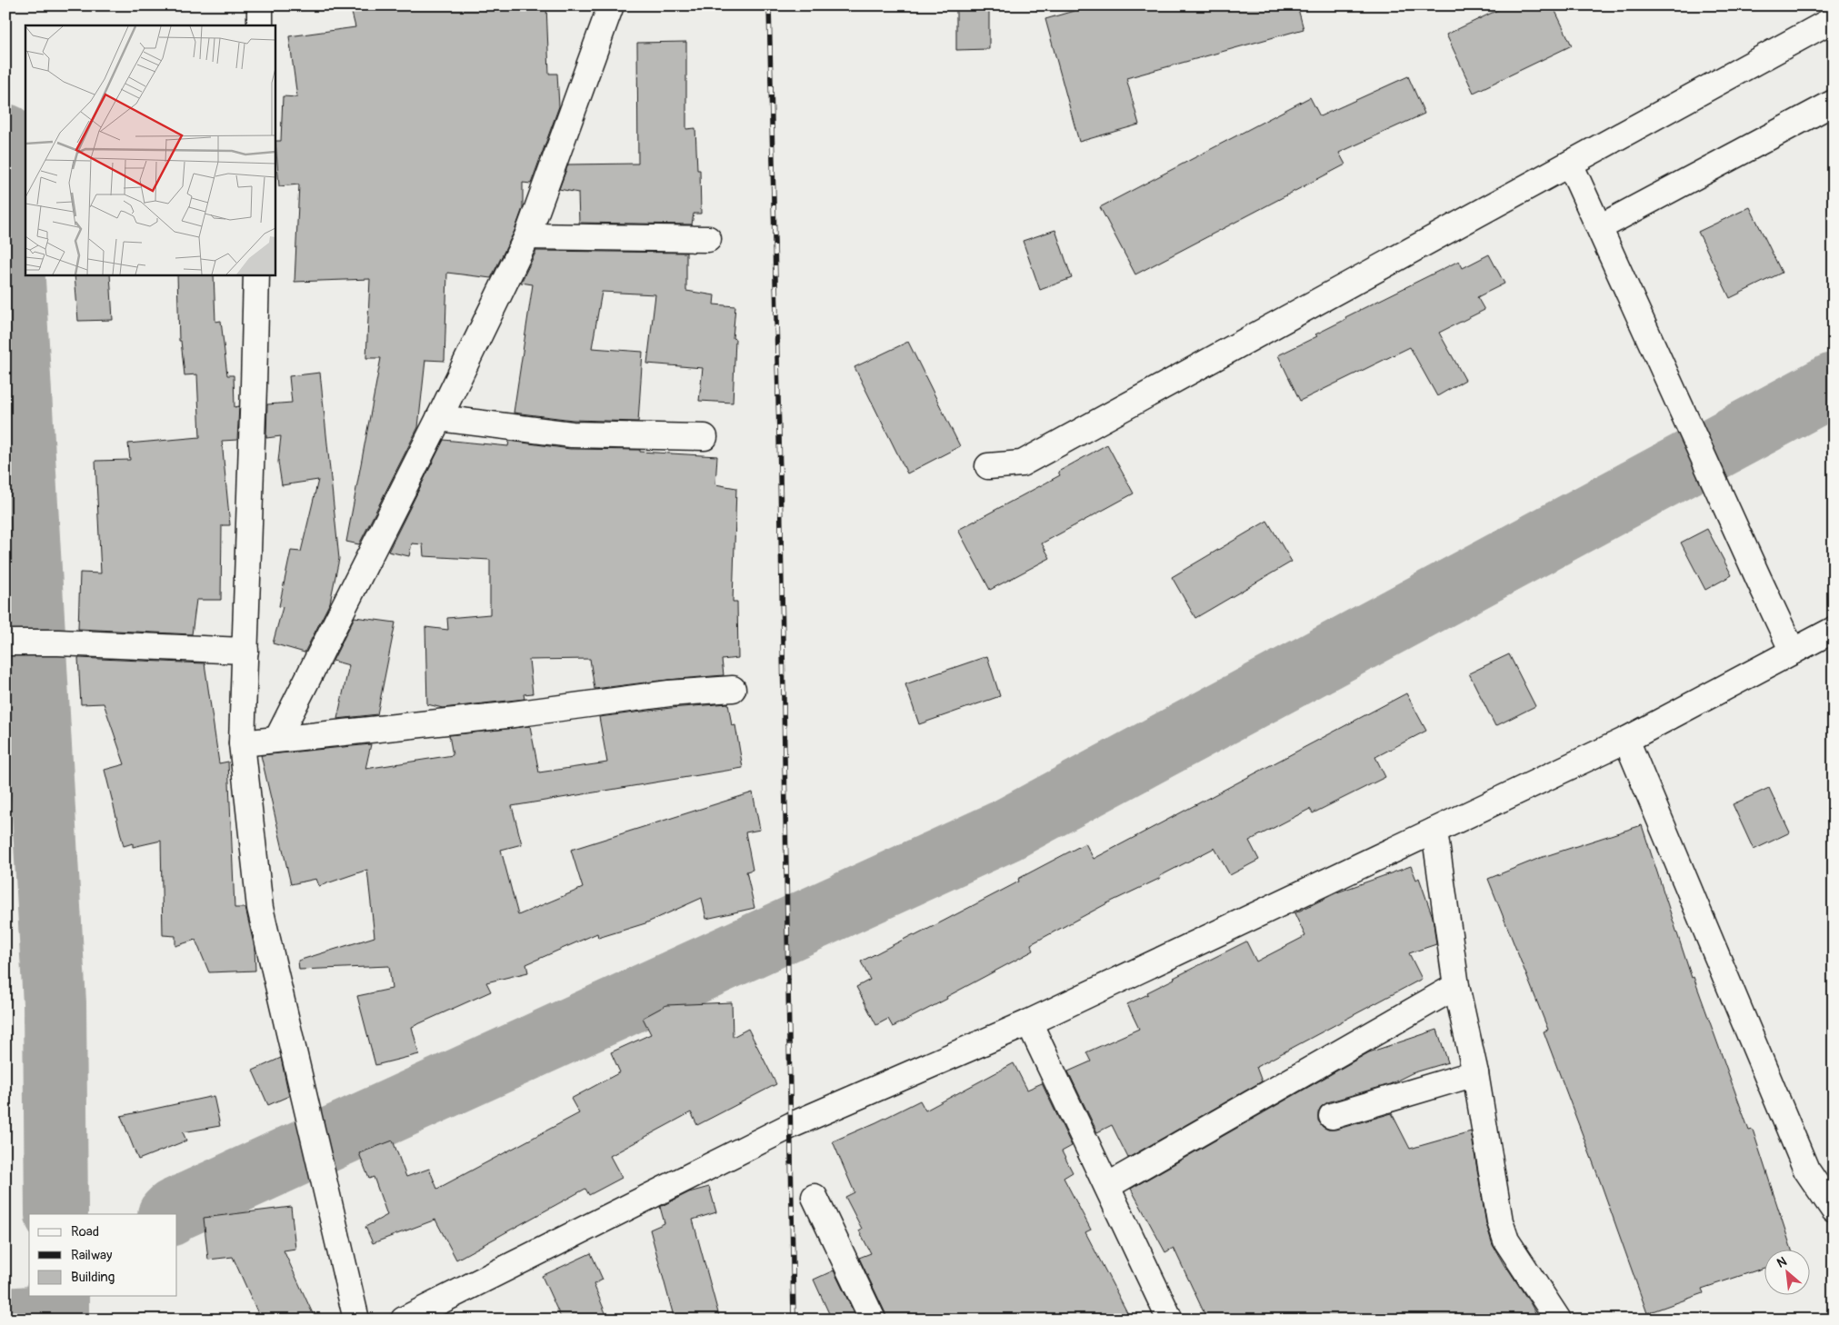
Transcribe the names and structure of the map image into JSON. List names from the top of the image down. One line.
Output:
{"legend":["Road","Railway","Building"],"north":"top left"}
